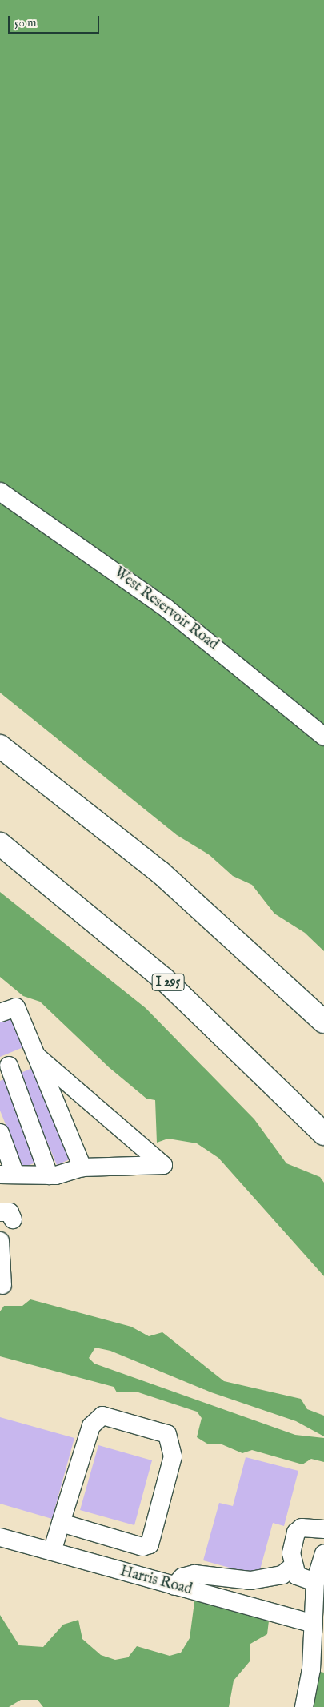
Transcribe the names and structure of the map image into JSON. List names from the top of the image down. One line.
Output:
{"streets":{"highway":["I 295"],"street":["West Reservoir Road","Harris Road"]},"scale_bar":"50 m"}
